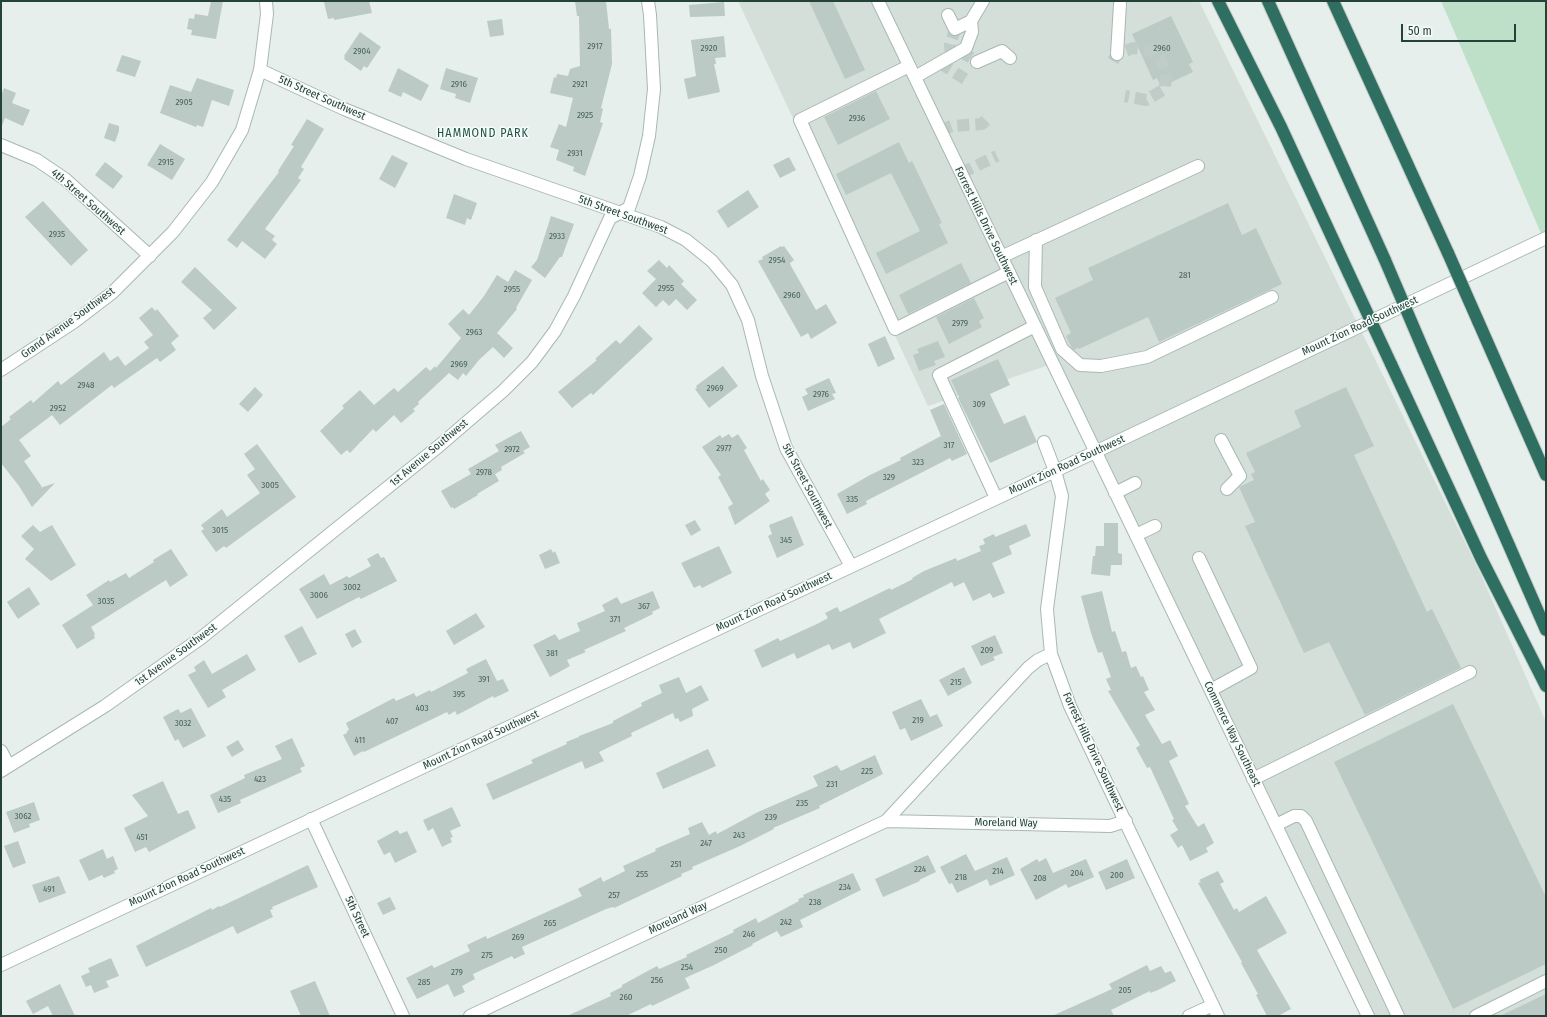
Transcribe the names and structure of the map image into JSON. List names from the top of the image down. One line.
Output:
{"streets":{"street":["5th Street Southwest","4th Street Southwest","Forrest Hills Drive Southwest","Grand Avenue Southwest","Mount Zion Road Southwest","1st Avenue Southwest","Commerce Way Southeast","Moreland Way","5th Street"]},"crossings":[["5th Street Southwest","Grand Avenue Southwest"],["5th Street Southwest","Mount Zion Road Southwest"],["5th Street Southwest","1st Avenue Southwest"],["4th Street Southwest","Grand Avenue Southwest"],["Forrest Hills Drive Southwest","Mount Zion Road Southwest"],["Forrest Hills Drive Southwest","Commerce Way Southeast"],["Forrest Hills Drive Southwest","Moreland Way"],["Mount Zion Road Southwest","Commerce Way Southeast"],["Mount Zion Road Southwest","5th Street"]],"districts":["HAMMOND PARK"],"house_numbers":["2917","2920","2960","2904","2916","2921","2905","2925","2936","2931","2915","2935","2933","2954","281","2955","2955","2960","2979","2963","2969","2948","2969","2976","309","2952","317","2977","2972","323","2978","329","3005","335","3015","345","3002","3006","3035","367","371","209","381","391","215","395","403","219","407","3032","411","225","423","231","435","235","3062","239","243","451","247","251","224","214","204","255","200","218","208","234","491","257","238","242","265","246","269","250","275","254","279","256","285","205","260"],"scale_bar":"50 m"}
